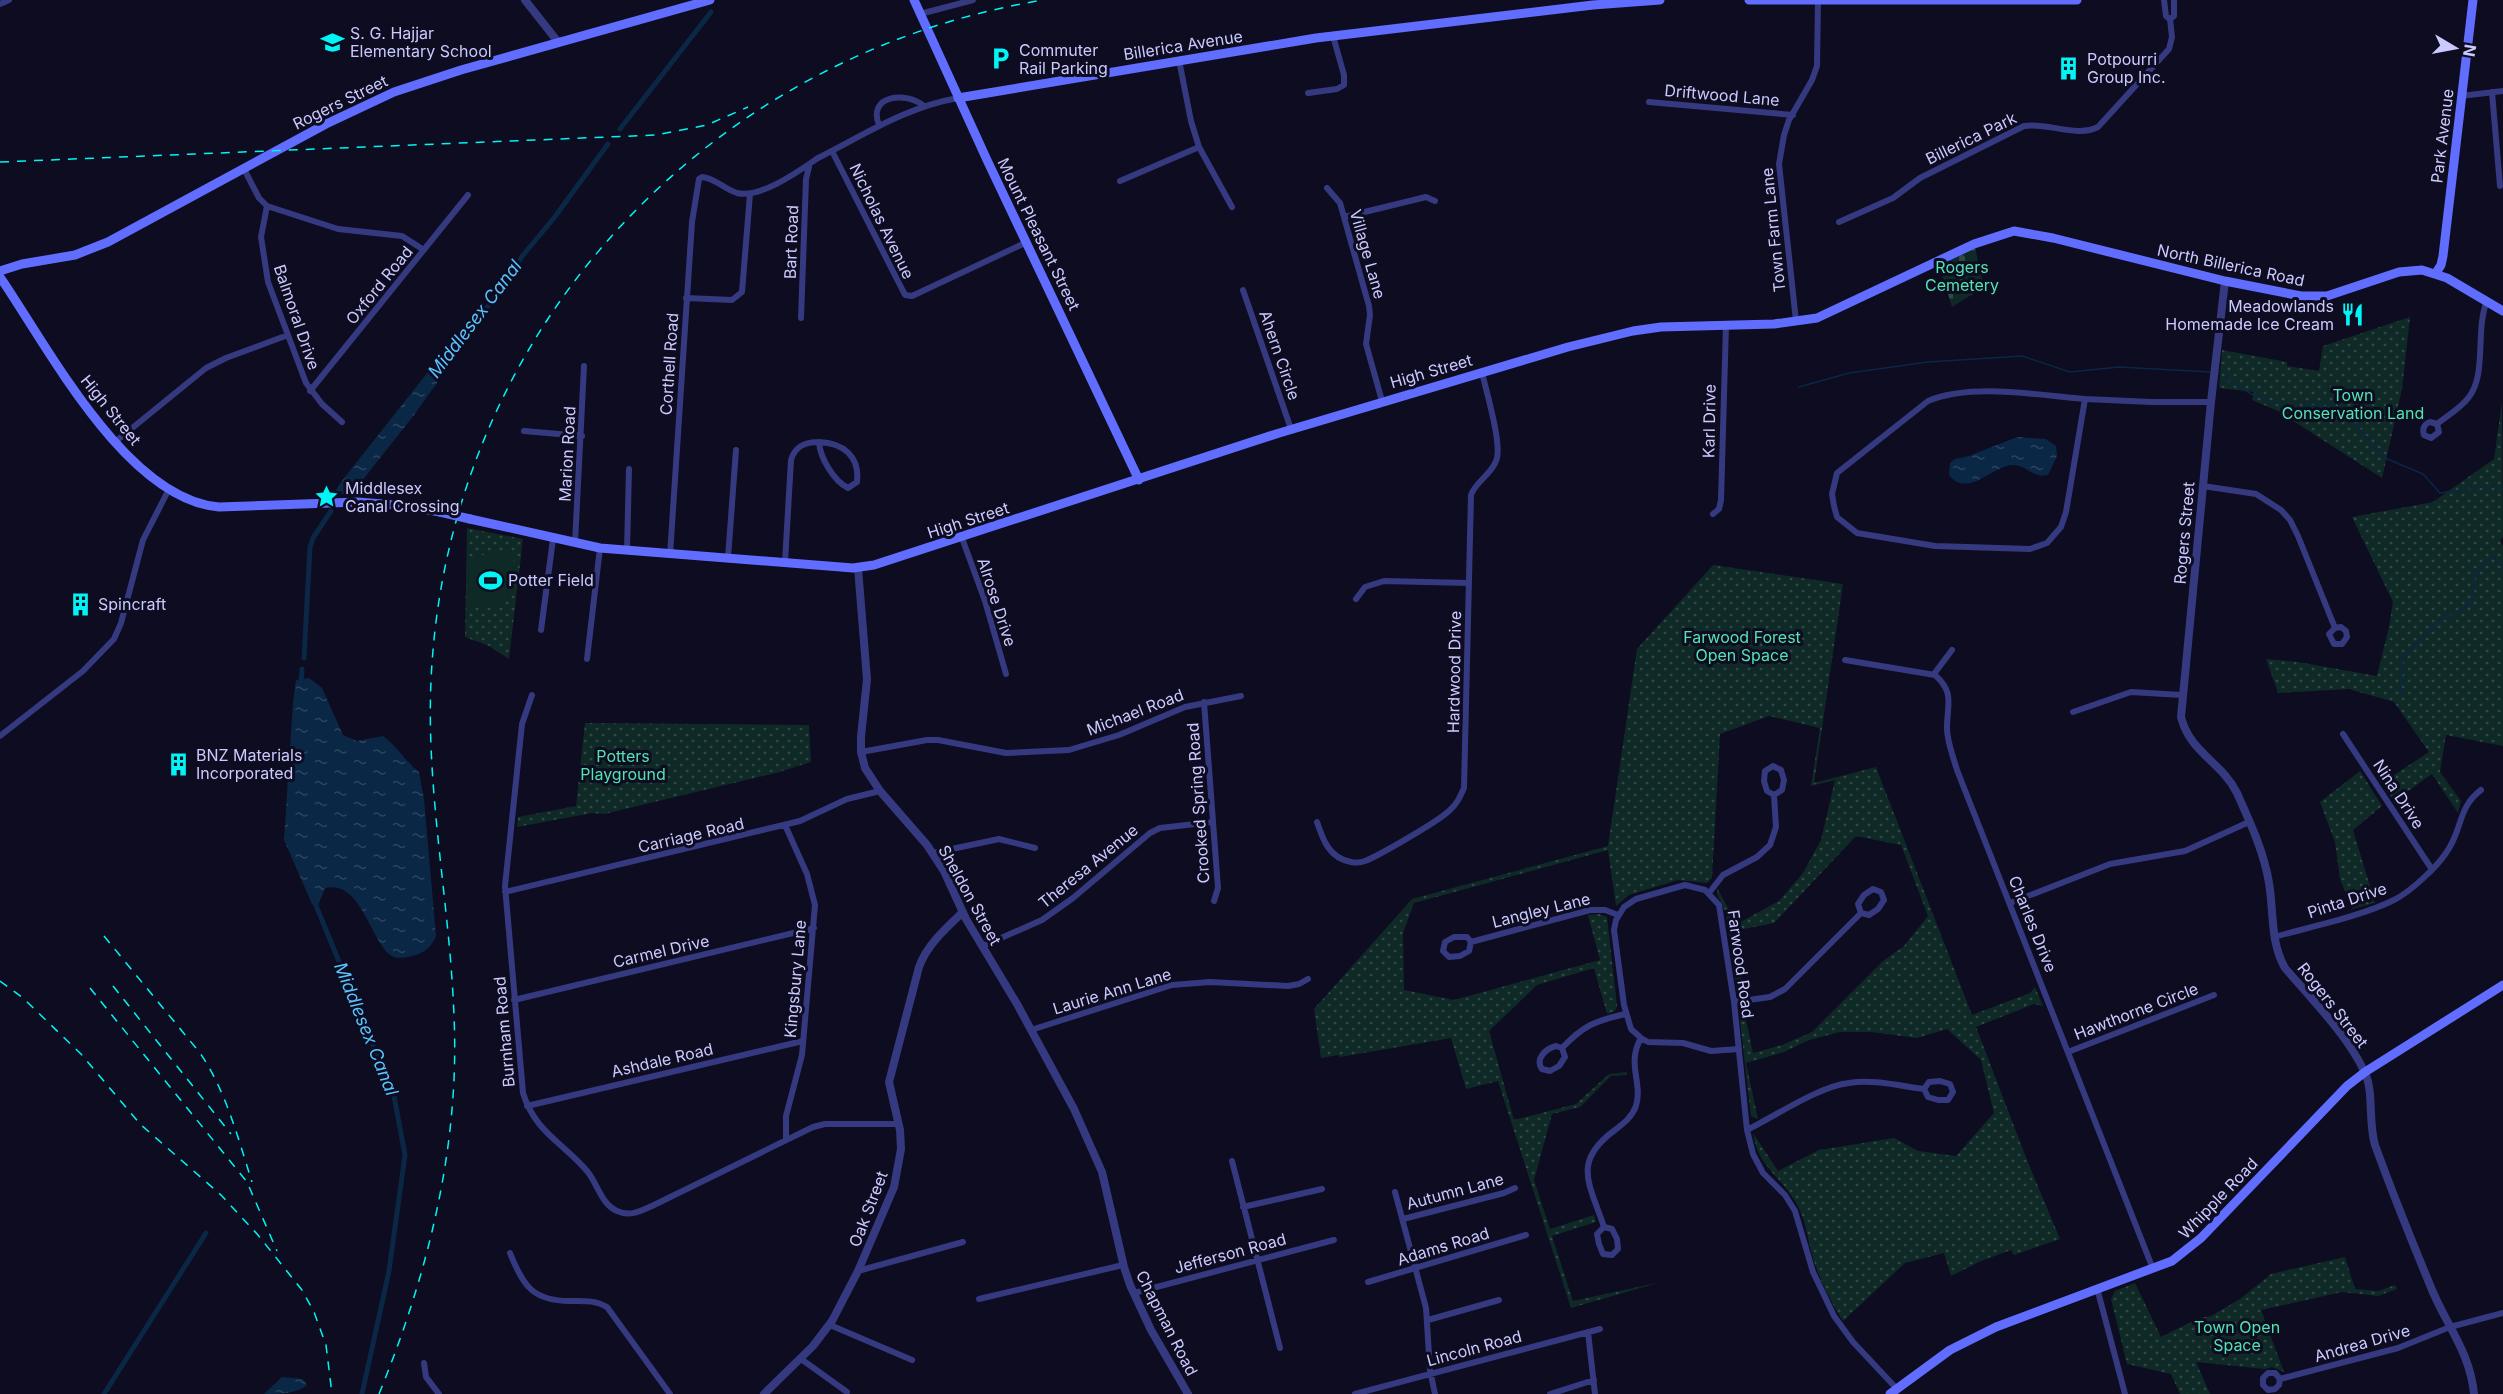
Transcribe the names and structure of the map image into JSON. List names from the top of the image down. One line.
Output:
{"streets":{"main road":["Billerica Avenue","Rogers Street","Park Avenue","Mount Pleasant Street","North Billerica Road","High Street","Whipple Road"],"street":["Driftwood Lane","Billerica Park","Nicholas Avenue","Town Farm Lane","Bart Road","Village Lane","Oxford Road","Balmoral Drive","Ahern Circle","Corthell Road","Karl Drive","Marion Road","Alrose Drive","Hardwood Drive","Michael Road","Nina Drive","Crooked Spring Road","Carriage Road","Theresa Avenue","Sheldon Street","Pinta Drive","Langley Lane","Charles Drive","Carmel Drive","Farwood Road","Kingsbury Lane","Laurie Ann Lane","Hawthorne Circle","Burnham Road","Ashdale Road","Autumn Lane","Oak Street","Adams Road","Jefferson Road","Chapman Road","Andrea Drive","Lincoln Road"]},"crossings":[["Billerica Avenue","Nicholas Avenue"],["Billerica Avenue","Mount Pleasant Street"],["Billerica Avenue","Bart Road"],["Billerica Avenue","Corthell Road"],["Driftwood Lane","Town Farm Lane"],["Rogers Street","North Billerica Road"],["Rogers Street","Pinta Drive"],["Rogers Street","Whipple Road"],["Rogers Street","Andrea Drive"],["Park Avenue","North Billerica Road"],["Nicholas Avenue","Mount Pleasant Street"],["Town Farm Lane","High Street"],["Mount Pleasant Street","High Street"],["Village Lane","High Street"],["North Billerica Road","High Street"],["Oxford Road","Balmoral Drive"],["Ahern Circle","High Street"],["Corthell Road","High Street"],["High Street","Karl Drive"],["High Street","Marion Road"],["High Street","Alrose Drive"],["High Street","Hardwood Drive"],["High Street","Sheldon Street"],["Michael Road","Crooked Spring Road"],["Michael Road","Sheldon Street"],["Nina Drive","Pinta Drive"],["Crooked Spring Road","Theresa Avenue"],["Carriage Road","Sheldon Street"],["Carriage Road","Kingsbury Lane"],["Carriage Road","Burnham Road"],["Theresa Avenue","Sheldon Street"],["Sheldon Street","Laurie Ann Lane"],["Sheldon Street","Oak Street"],["Sheldon Street","Chapman Road"],["Langley Lane","Farwood Road"],["Charles Drive","Hawthorne Circle"],["Charles Drive","Whipple Road"],["Carmel Drive","Kingsbury Lane"],["Carmel Drive","Burnham Road"],["Farwood Road","Whipple Road"],["Kingsbury Lane","Burnham Road"],["Kingsbury Lane","Ashdale Road"],["Burnham Road","Ashdale Road"],["Burnham Road","Oak Street"],["Jefferson Road","Chapman Road"]],"water":["Middlesex Canal"],"parks":["Rogers Cemetery","Town Conservation Land","Farwood Forest Open Space","Potters Playground","Town Open Space"],"places":{"school or university":["S. G. Hajjar Elementary School"],"parking":["Commuter Rail Parking"],"building":["Potpourri Group Inc.","Spincraft","BNZ Materials Incorporated"],"restaurant":["Meadowlands Homemade Ice Cream"],"place":["Middlesex Canal Crossing"],"sports":["Potter Field"]},"north":"right"}
